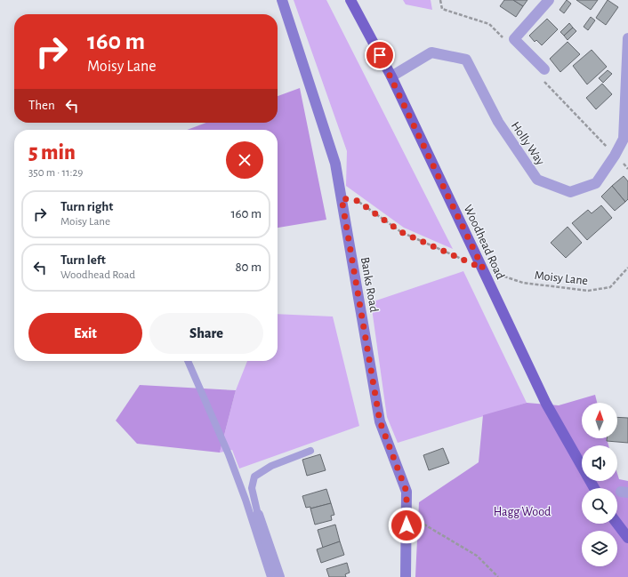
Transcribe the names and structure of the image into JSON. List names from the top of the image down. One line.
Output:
{"streets":{"main road":["Woodhead Road"],"street":["Holly Way","Banks Road"],"path":["Moisy Lane"]},"crossings":[["Holly Way","Woodhead Road"],["Woodhead Road","Moisy Lane"],["Moisy Lane","Banks Road"]],"parks":["Hagg Wood"],"north":"top","page":{"turn":["160 m","Moisy Lane"],"then":"Then","heading":["5 min","350 m · 11:29"],"list":[{"name":"Turn right","note":"Moisy Lane","value":"160 m"},{"name":"Turn left","note":"Woodhead Road","value":"80 m"}],"buttons":["Exit","Share"]}}
